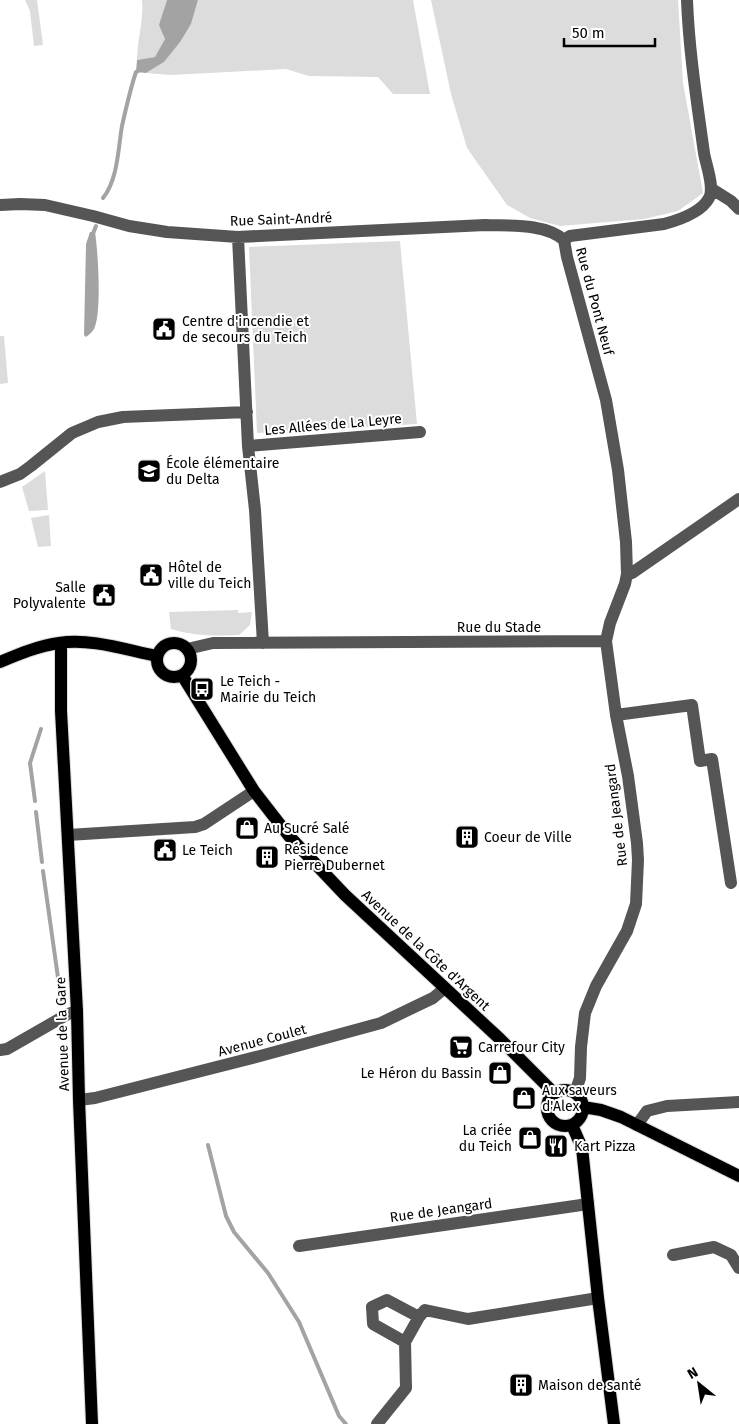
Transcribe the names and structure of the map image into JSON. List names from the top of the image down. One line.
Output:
{"streets":{"main road":["Avenue de la Côte d'Argent","Avenue de la Gare"],"street":["Rue Saint-André","Rue du Pont Neuf","Les Allées de La Leyre","Rue du Stade","Rue de Jeangard","Avenue Coulet"]},"crossings":[["Rue Saint-André","Rue du Pont Neuf"],["Rue du Stade","Rue de Jeangard"],["Rue du Stade","Avenue de la Côte d'Argent"],["Rue de Jeangard","Avenue de la Côte d'Argent"],["Avenue de la Côte d'Argent","Avenue Coulet"],["Avenue de la Gare","Avenue Coulet"]],"places":{"public building":["Centre d'incendie et de secours du Teich","Hôtel de ville du Teich","Salle Polyvalente","Le Teich"],"school or university":["École élémentaire du Delta"],"bus stop":["Le Teich - Mairie du Teich"],"shop":["Au Sucré Salé","Le Héron du Bassin","Aux saveurs d'Alex","La criée du Teich"],"building":["Coeur de Ville","Résidence Pierre Dubernet","Maison de santé"],"supermarket":["Carrefour City"],"restaurant":["Kart Pizza"]},"scale_bar":"50 m","north":"top left"}
